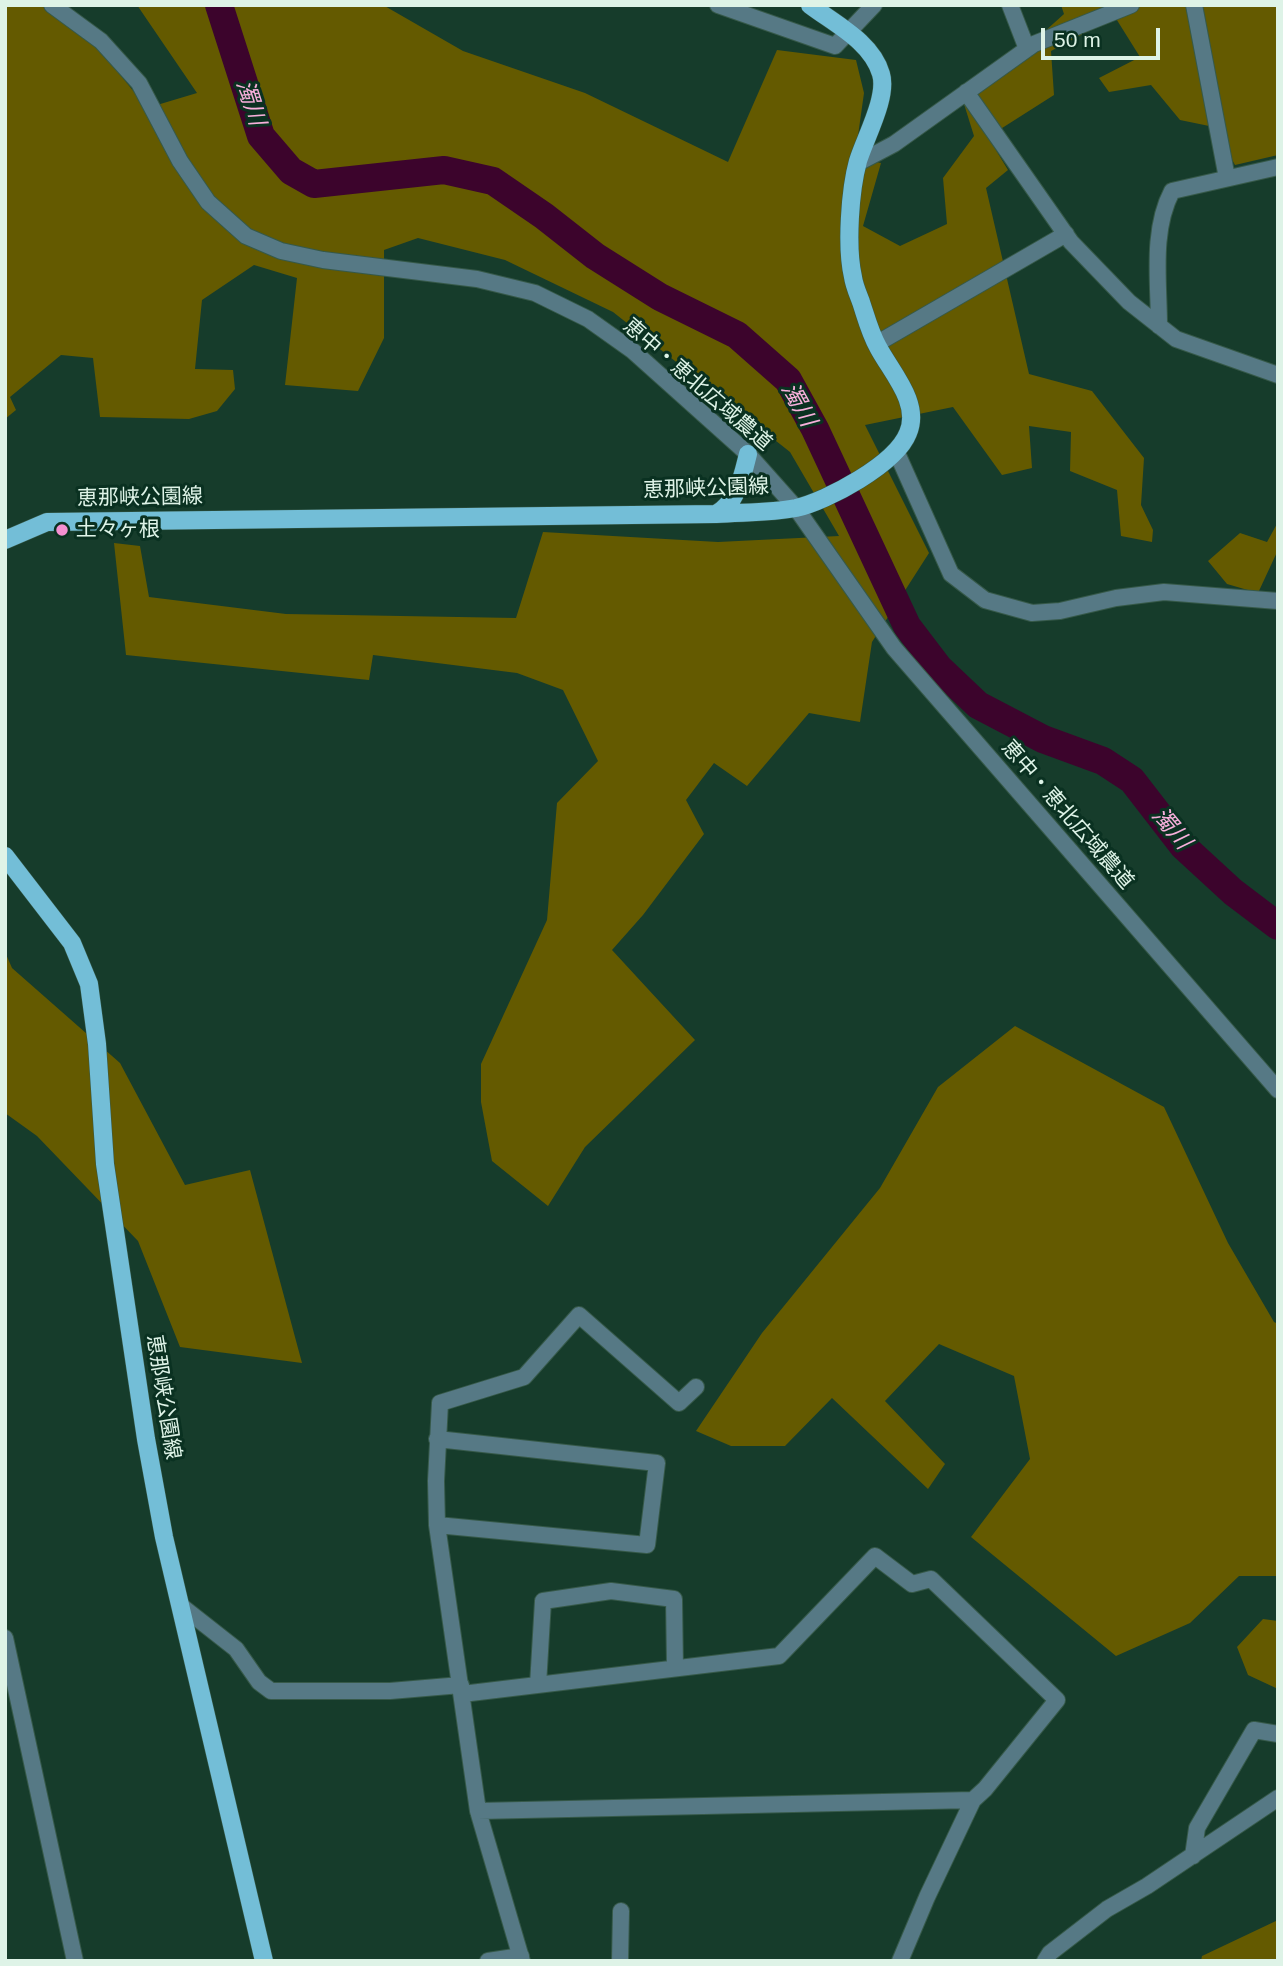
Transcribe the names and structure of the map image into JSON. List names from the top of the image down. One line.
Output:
{"streets":{"main road":["恵那峡公園線"],"street":["恵中・恵北広域農道"]},"crossings":[["恵中・恵北広域農道","恵那峡公園線"]],"water":["濁川"],"places":["土々ヶ根"],"scale_bar":"50 m"}
